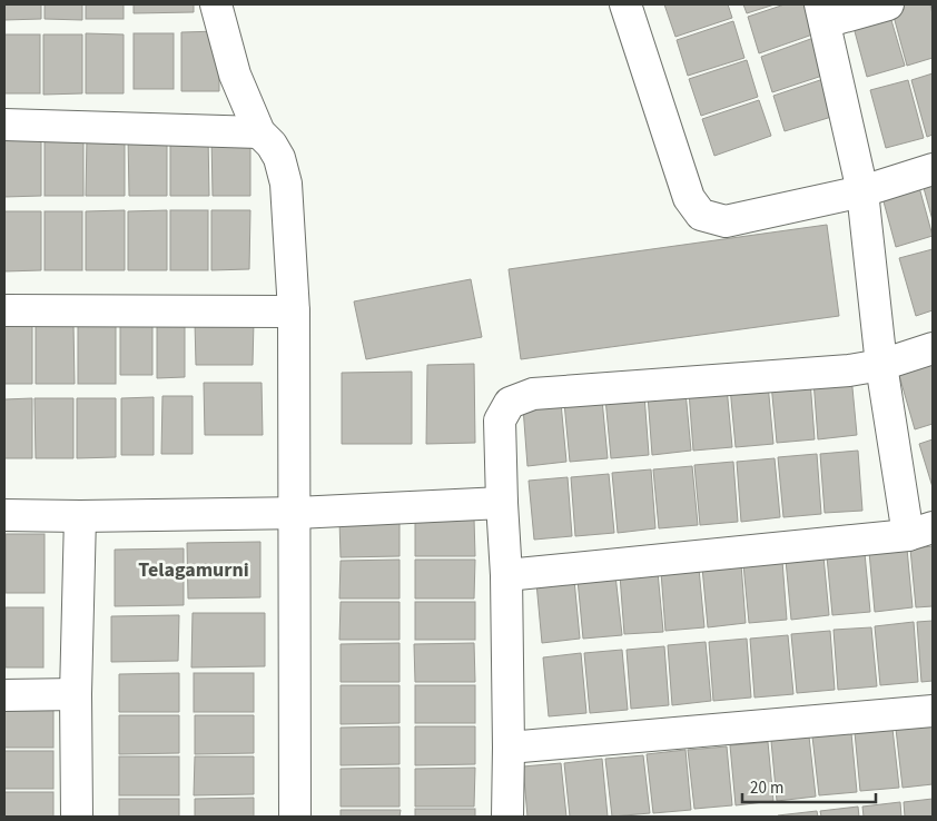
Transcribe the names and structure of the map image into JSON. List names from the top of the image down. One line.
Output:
{"districts":["Telagamurni"],"scale_bar":"20 m"}
